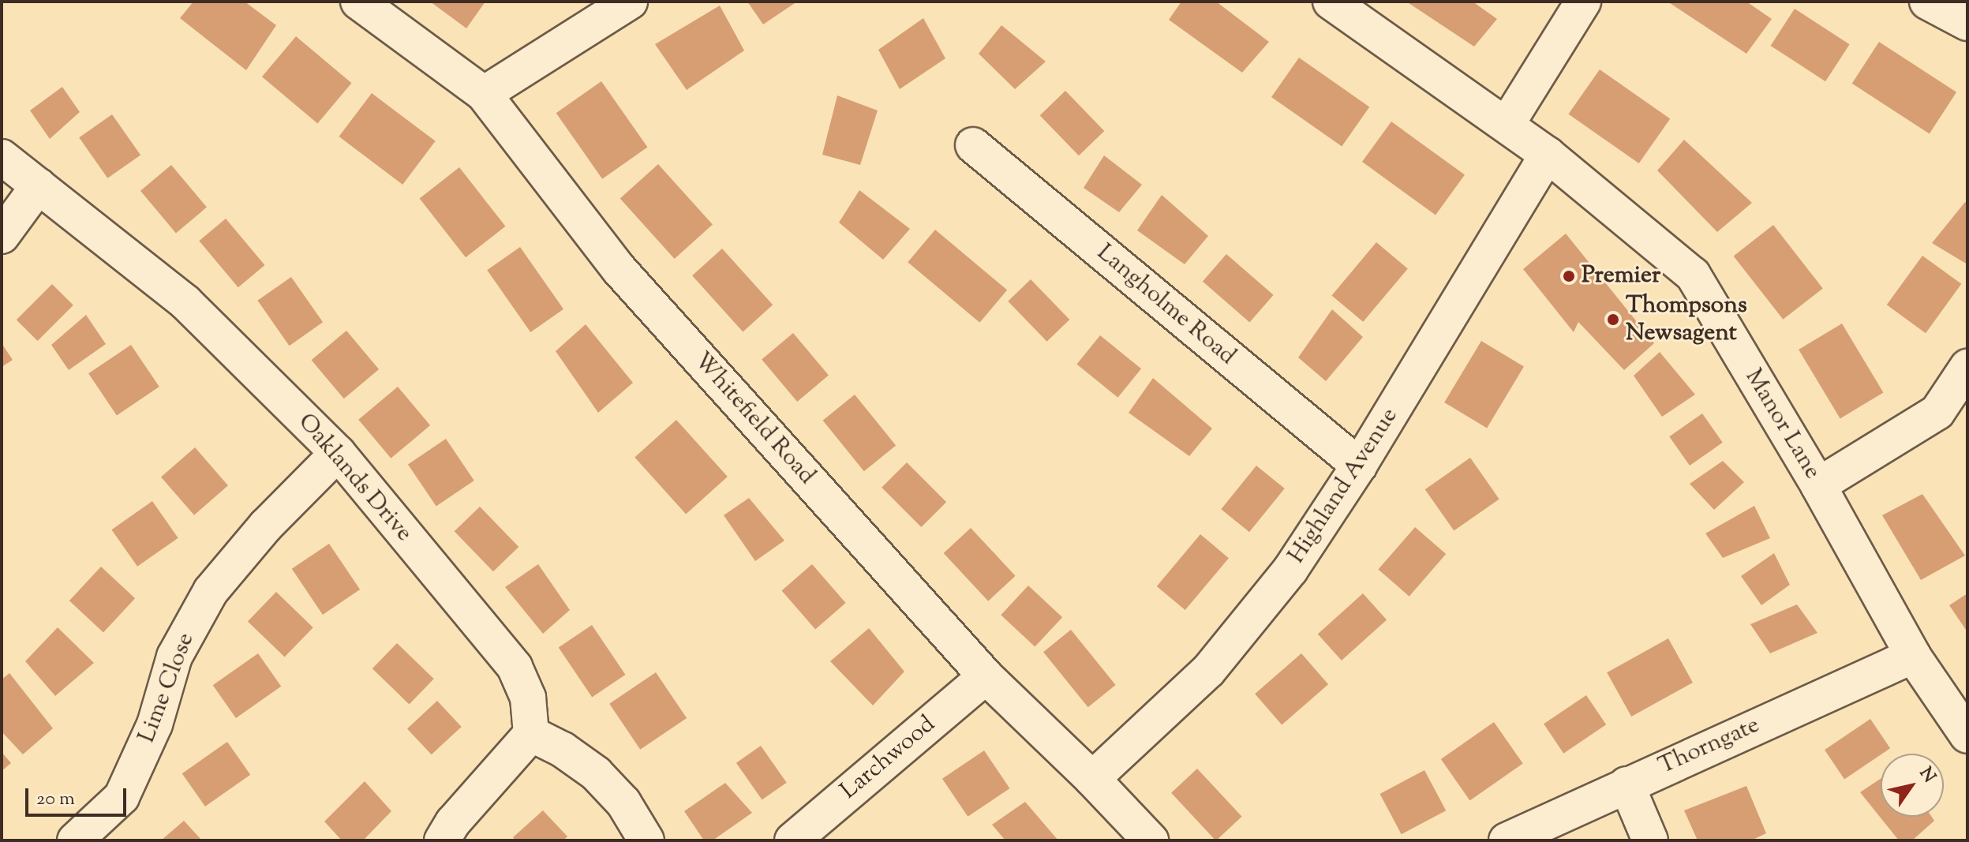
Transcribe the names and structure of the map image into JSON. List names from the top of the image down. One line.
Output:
{"streets":{"street":["Langholme Road","Whitefield Road","Manor Lane","Oaklands Drive","Highland Avenue","Lime Close","Thorngate","Larchwood"]},"crossings":[["Langholme Road","Highland Avenue"],["Whitefield Road","Highland Avenue"],["Whitefield Road","Larchwood"],["Manor Lane","Highland Avenue"],["Manor Lane","Thorngate"],["Oaklands Drive","Lime Close"]],"places":["Premier","Thompsons Newsagent"],"scale_bar":"20 m","north":"top right"}
